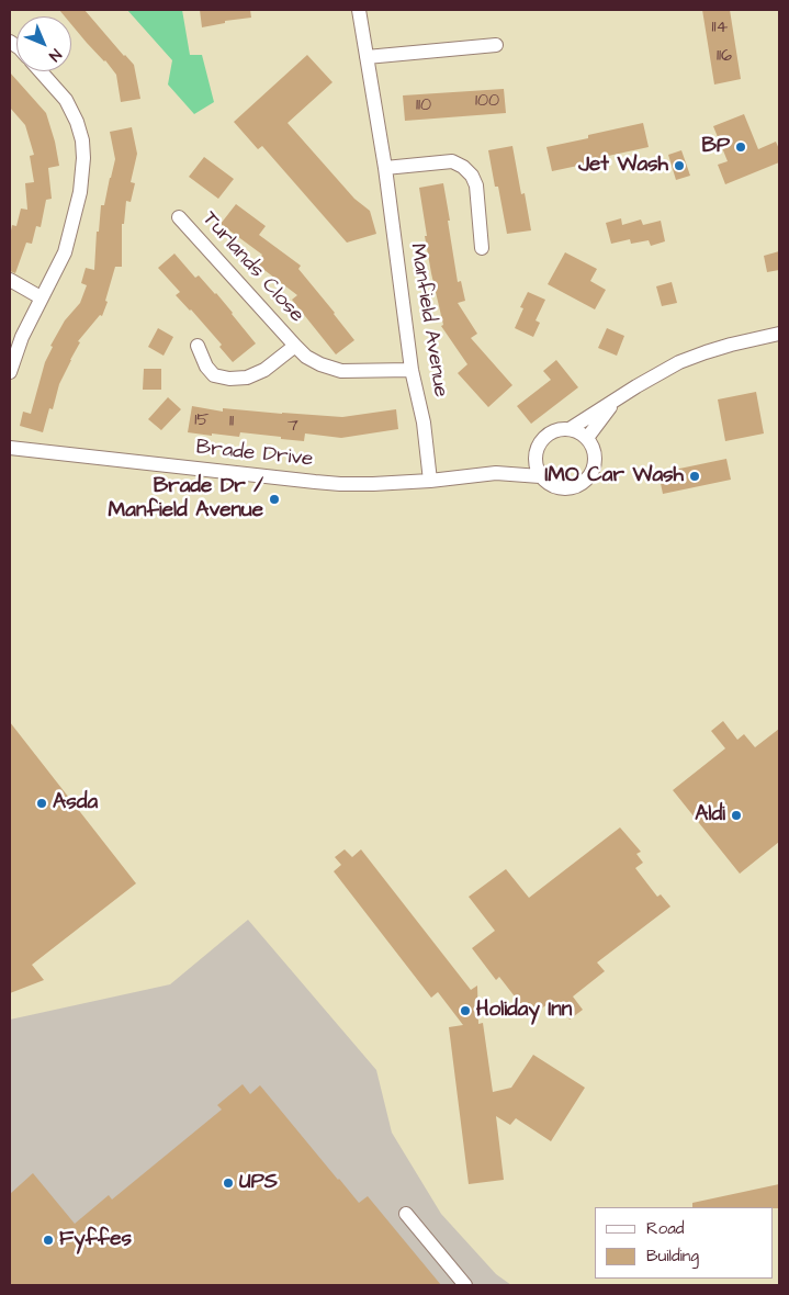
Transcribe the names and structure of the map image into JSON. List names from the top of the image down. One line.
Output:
{"streets":{"street":["Turlands Close","Manfield Avenue","Brade Drive"]},"crossings":[["Turlands Close","Manfield Avenue"],["Manfield Avenue","Brade Drive"]],"places":["BP","Jet Wash","IMO Car Wash","Brade Dr / Manfield Avenue","Asda","Aldi","Holiday Inn","UPS","Fyffes"],"house_numbers":["114","116","100","110","15","11","7"],"legend":["Road","Building"],"north":"bottom right"}
